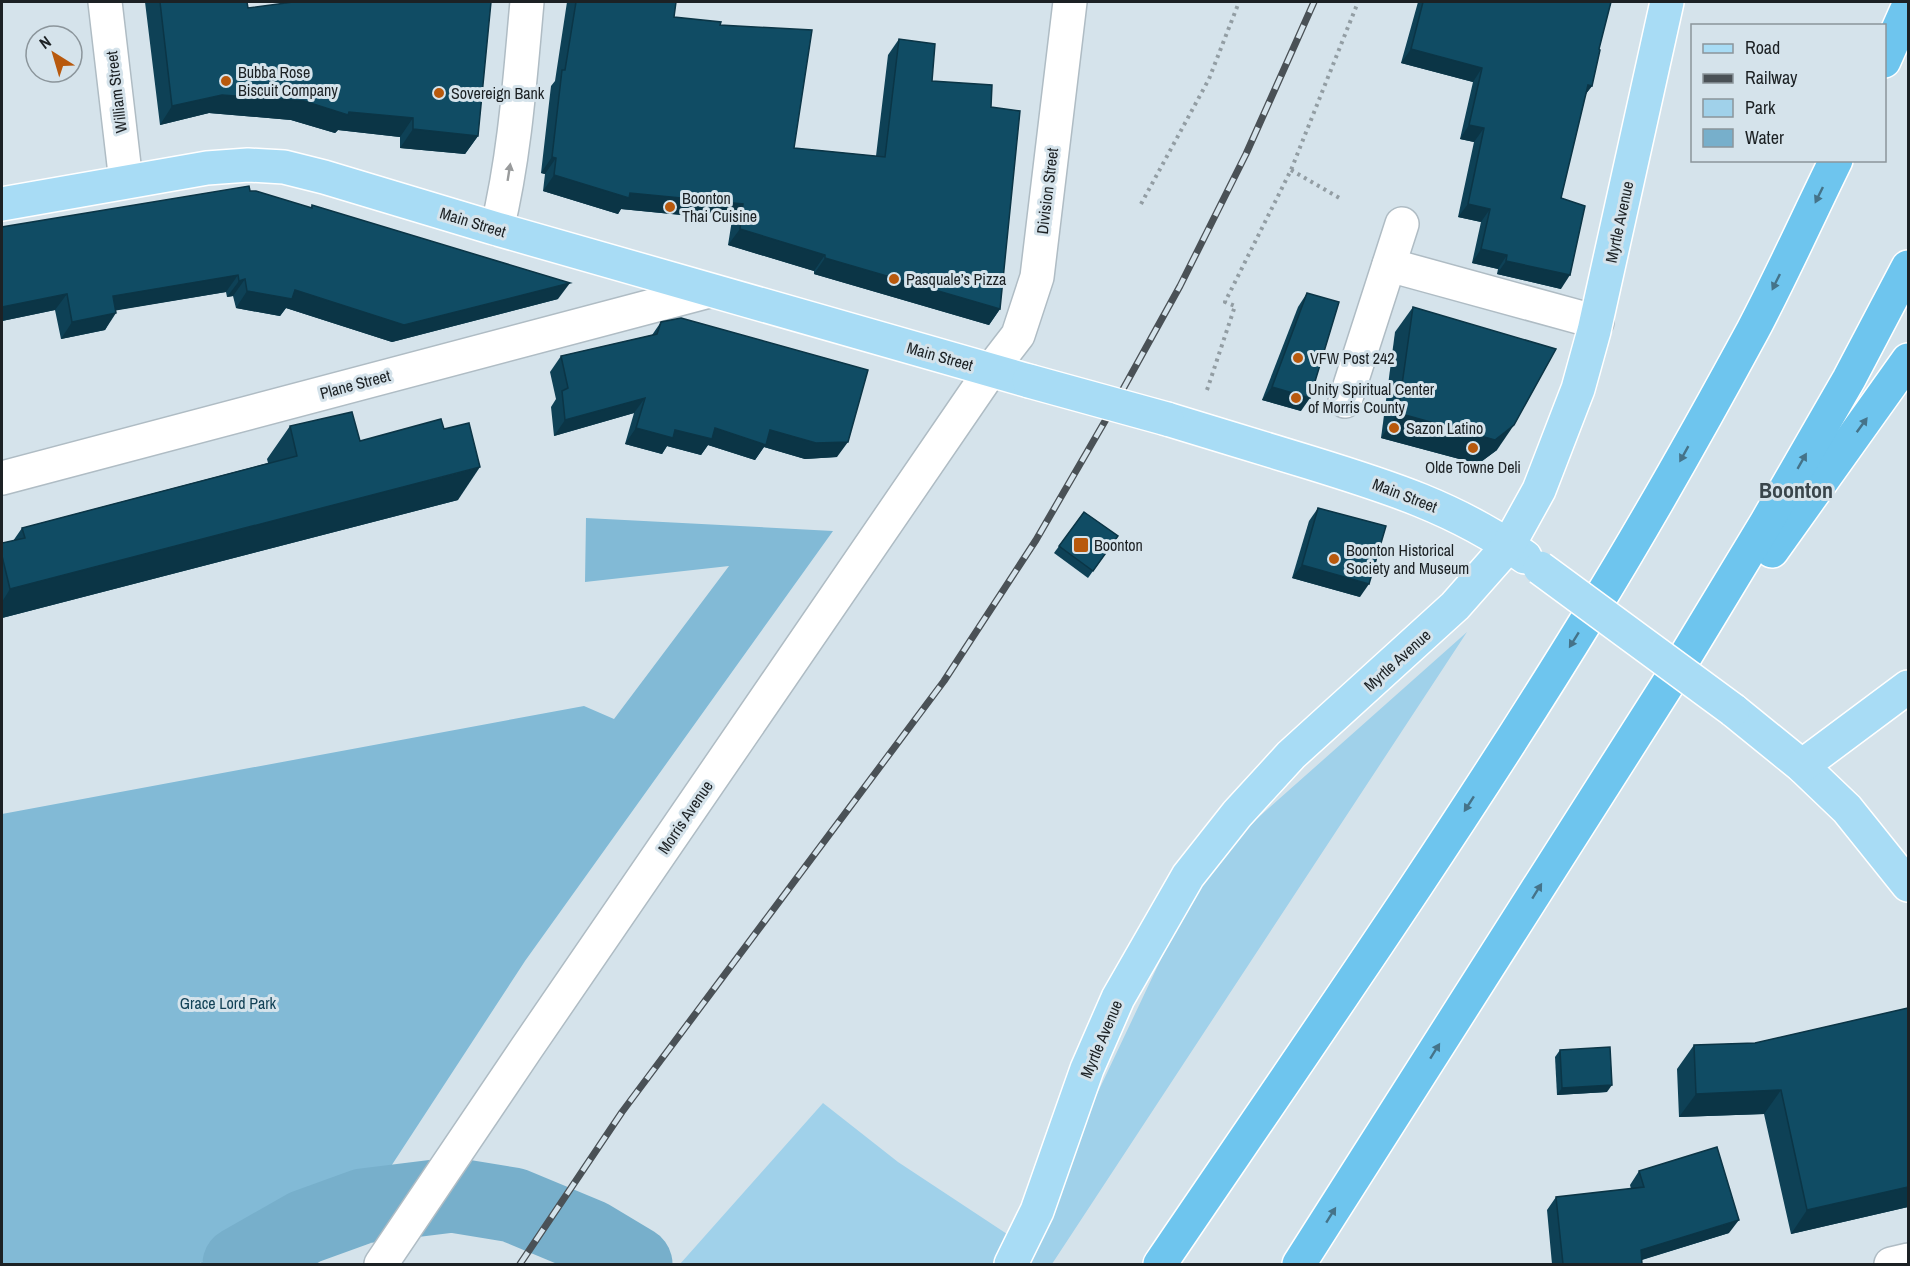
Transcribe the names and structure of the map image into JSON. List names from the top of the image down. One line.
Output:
{"streets":{"main road":["Main Street","Myrtle Avenue"],"street":["William Street","Division Street","Plane Street","Morris Avenue"]},"crossings":[["William Street","Main Street"],["Division Street","Main Street"],["Division Street","Morris Avenue"],["Main Street","Myrtle Avenue"],["Main Street","Plane Street"],["Main Street","Morris Avenue"]],"districts":["Boonton"],"parks":["Grace Lord Park"],"places":{"other":["Bubba Rose Biscuit Company","Sovereign Bank","Boonton Thai Cuisine","Pasquale’s Pizza","VFW Post 242","Unity Spiritual Center of Morris County","Sazon Latino","Olde Towne Deli","Boonton Historical Society and Museum"],"transit":["Boonton"]},"legend":["Road","Railway","Park","Water"],"north":"top left"}
